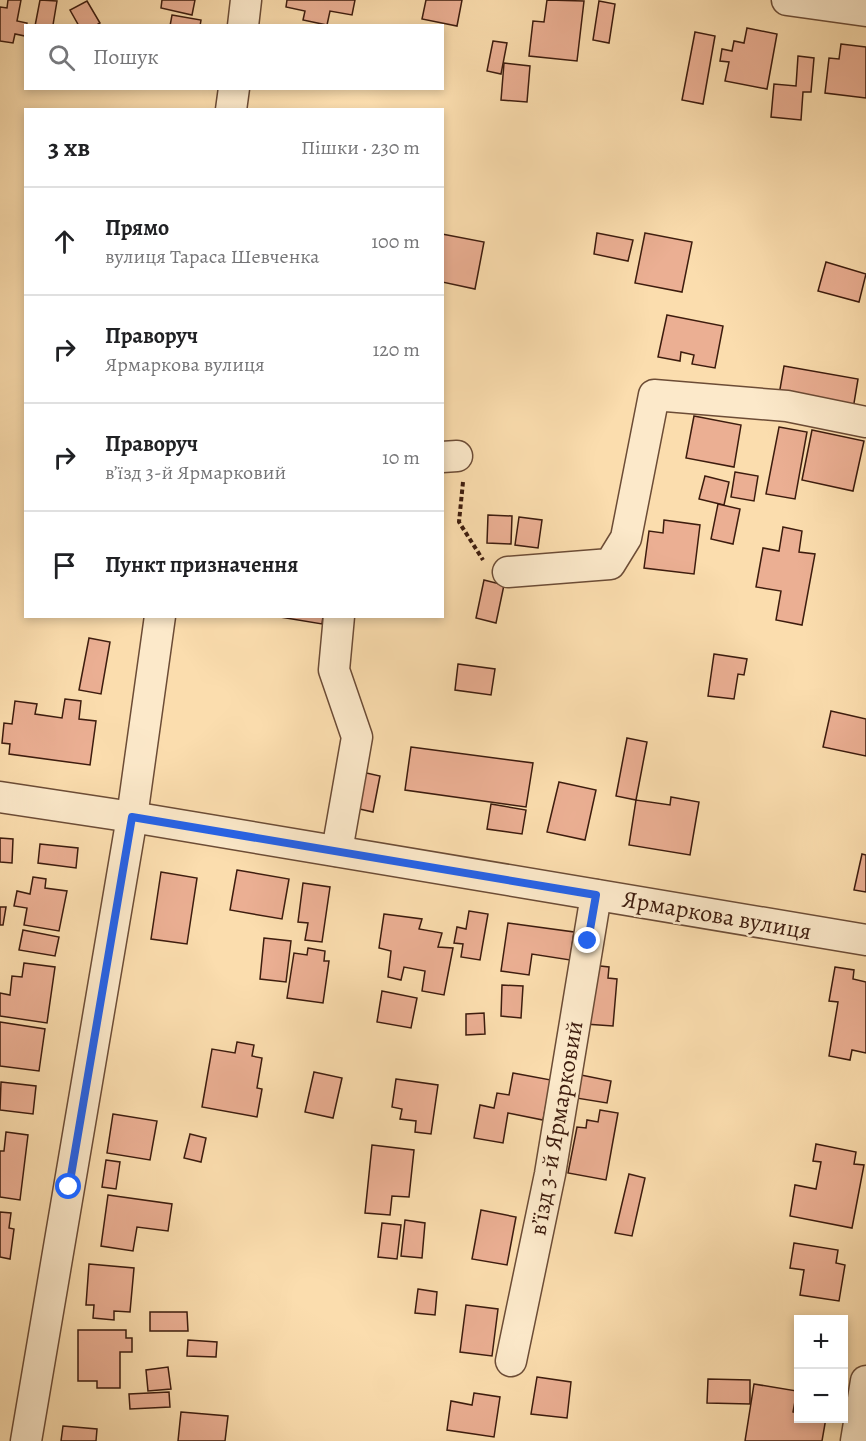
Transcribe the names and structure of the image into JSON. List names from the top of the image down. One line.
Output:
{"streets":{"street":["Ярмаркова вулиця","в’їзд 3-й Ярмарковий"]},"crossings":[["Ярмаркова вулиця","в’їзд 3-й Ярмарковий"]],"page":{"search":"Пошук","heading":["3 хв","Пішки · 230 m"],"list":[["Прямо","вулиця Тараса Шевченка","100 m"],["Праворуч","Ярмаркова вулиця","120 m"],["Праворуч","в’їзд 3-й Ярмарковий","10 m"],"Пункт призначення"],"map_buttons":["+","−"]}}
